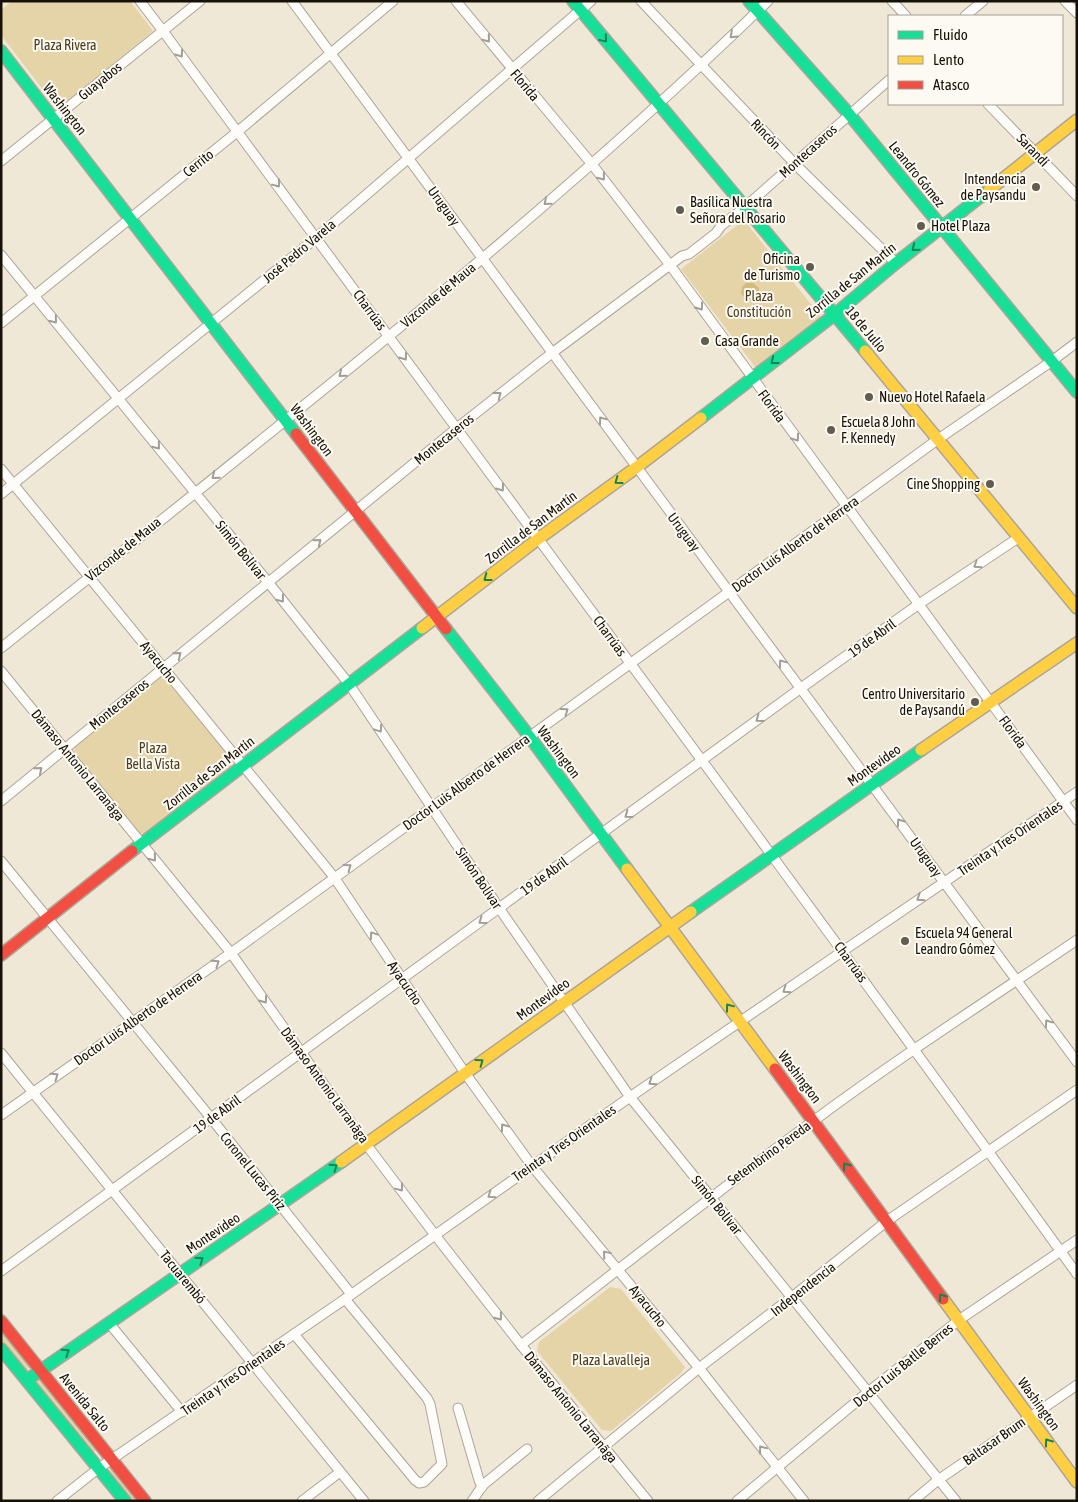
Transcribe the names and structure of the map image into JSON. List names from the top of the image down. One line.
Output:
{"streets":{"street":["Guayabos","Florida","Washington","Rincón","Sarandí","Montecaseros","Cerrito","Leandro Gómez","Uruguay","José Pedro Varela","Zorrilla de San Martín","Vizconde de Maua","Charrúas","18 de Julio","Doctor Luis Alberto de Herrera","Simón Bolívar","19 de Abril","Ayacucho","Dámaso Antonio Larranãga","Montevideo","Treinta y Tres Orientales","Setembrino Pereda","Coronel Lucas Píriz","Tacuarembó","Independencia","Doctor Luis Batlle Berres","Avenida Salto","Baltasar Brum"]},"crossings":[["Guayabos","Washington"],["Guayabos","Charrúas"],["Florida","Montecaseros"],["Florida","José Pedro Varela"],["Florida","Zorrilla de San Martín"],["Florida","Vizconde de Maua"],["Florida","Doctor Luis Alberto de Herrera"],["Florida","19 de Abril"],["Florida","Montevideo"],["Florida","Treinta y Tres Orientales"],["Washington","Montecaseros"],["Washington","Cerrito"],["Washington","José Pedro Varela"],["Washington","Zorrilla de San Martín"],["Washington","Vizconde de Maua"],["Washington","Doctor Luis Alberto de Herrera"],["Washington","19 de Abril"],["Washington","Montevideo"],["Washington","Treinta y Tres Orientales"],["Washington","Setembrino Pereda"],["Washington","Independencia"],["Washington","Doctor Luis Batlle Berres"],["Washington","Baltasar Brum"],["Rincón","Montecaseros"],["Rincón","Zorrilla de San Martín"],["Rincón","Vizconde de Maua"],["Sarandí","Zorrilla de San Martín"],["Montecaseros","Leandro Gómez"],["Montecaseros","Uruguay"],["Montecaseros","Charrúas"],["Montecaseros","18 de Julio"],["Montecaseros","Simón Bolívar"],["Montecaseros","Ayacucho"],["Montecaseros","Dámaso Antonio Larranãga"],["Cerrito","Uruguay"],["Cerrito","Charrúas"],["Cerrito","Simón Bolívar"],["Leandro Gómez","Zorrilla de San Martín"],["Leandro Gómez","Vizconde de Maua"],["Leandro Gómez","Doctor Luis Alberto de Herrera"],["Uruguay","José Pedro Varela"],["Uruguay","Zorrilla de San Martín"],["Uruguay","Vizconde de Maua"],["Uruguay","Doctor Luis Alberto de Herrera"],["Uruguay","19 de Abril"],["Uruguay","Montevideo"],["Uruguay","Treinta y Tres Orientales"],["Uruguay","Setembrino Pereda"],["José Pedro Varela","Charrúas"],["José Pedro Varela","18 de Julio"],["José Pedro Varela","Simón Bolívar"],["José Pedro Varela","Ayacucho"],["Zorrilla de San Martín","Charrúas"],["Zorrilla de San Martín","18 de Julio"],["Zorrilla de San Martín","Simón Bolívar"],["Zorrilla de San Martín","Ayacucho"],["Zorrilla de San Martín","Dámaso Antonio Larranãga"],["Zorrilla de San Martín","Coronel Lucas Píriz"],["Vizconde de Maua","Charrúas"],["Vizconde de Maua","18 de Julio"],["Vizconde de Maua","Simón Bolívar"],["Vizconde de Maua","Ayacucho"],["Charrúas","Doctor Luis Alberto de Herrera"],["Charrúas","19 de Abril"],["Charrúas","Montevideo"],["Charrúas","Treinta y Tres Orientales"],["Charrúas","Setembrino Pereda"],["Charrúas","Independencia"],["Charrúas","Doctor Luis Batlle Berres"],["18 de Julio","Doctor Luis Alberto de Herrera"],["18 de Julio","19 de Abril"],["Doctor Luis Alberto de Herrera","Simón Bolívar"],["Doctor Luis Alberto de Herrera","Ayacucho"],["Doctor Luis Alberto de Herrera","Dámaso Antonio Larranãga"],["Doctor Luis Alberto de Herrera","Coronel Lucas Píriz"],["Doctor Luis Alberto de Herrera","Tacuarembó"],["Simón Bolívar","19 de Abril"],["Simón Bolívar","Montevideo"],["Simón Bolívar","Treinta y Tres Orientales"],["Simón Bolívar","Setembrino Pereda"],["Simón Bolívar","Independencia"],["Simón Bolívar","Doctor Luis Batlle Berres"],["Simón Bolívar","Baltasar Brum"],["19 de Abril","Ayacucho"],["19 de Abril","Dámaso Antonio Larranãga"],["19 de Abril","Coronel Lucas Píriz"],["19 de Abril","Tacuarembó"],["Ayacucho","Montevideo"],["Ayacucho","Treinta y Tres Orientales"],["Ayacucho","Setembrino Pereda"],["Ayacucho","Independencia"],["Ayacucho","Doctor Luis Batlle Berres"],["Dámaso Antonio Larranãga","Montevideo"],["Dámaso Antonio Larranãga","Treinta y Tres Orientales"],["Dámaso Antonio Larranãga","Setembrino Pereda"],["Dámaso Antonio Larranãga","Independencia"],["Montevideo","Coronel Lucas Píriz"],["Montevideo","Tacuarembó"],["Montevideo","Avenida Salto"],["Treinta y Tres Orientales","Coronel Lucas Píriz"],["Treinta y Tres Orientales","Tacuarembó"],["Treinta y Tres Orientales","Avenida Salto"]],"one_way":["Florida","Montecaseros","Uruguay","Vizconde de Maua","Doctor Luis Alberto de Herrera","19 de Abril","Ayacucho","Dámaso Antonio Larranãga","Treinta y Tres Orientales"],"parks":["Plaza Rivera","Plaza Constitución","Plaza Bella Vista","Plaza Lavalleja"],"places":["Intendencia de Paysandu","Basílica Nuestra Señora del Rosario","Hotel Plaza","Oficina de Turismo","Casa Grande","Nuevo Hotel Rafaela","Escuela 8 John F. Kennedy","Cine Shopping","Centro Universitario de Paysandú","Escuela 94 General Leandro Gómez"],"legend":["Fluido","Lento","Atasco"]}
